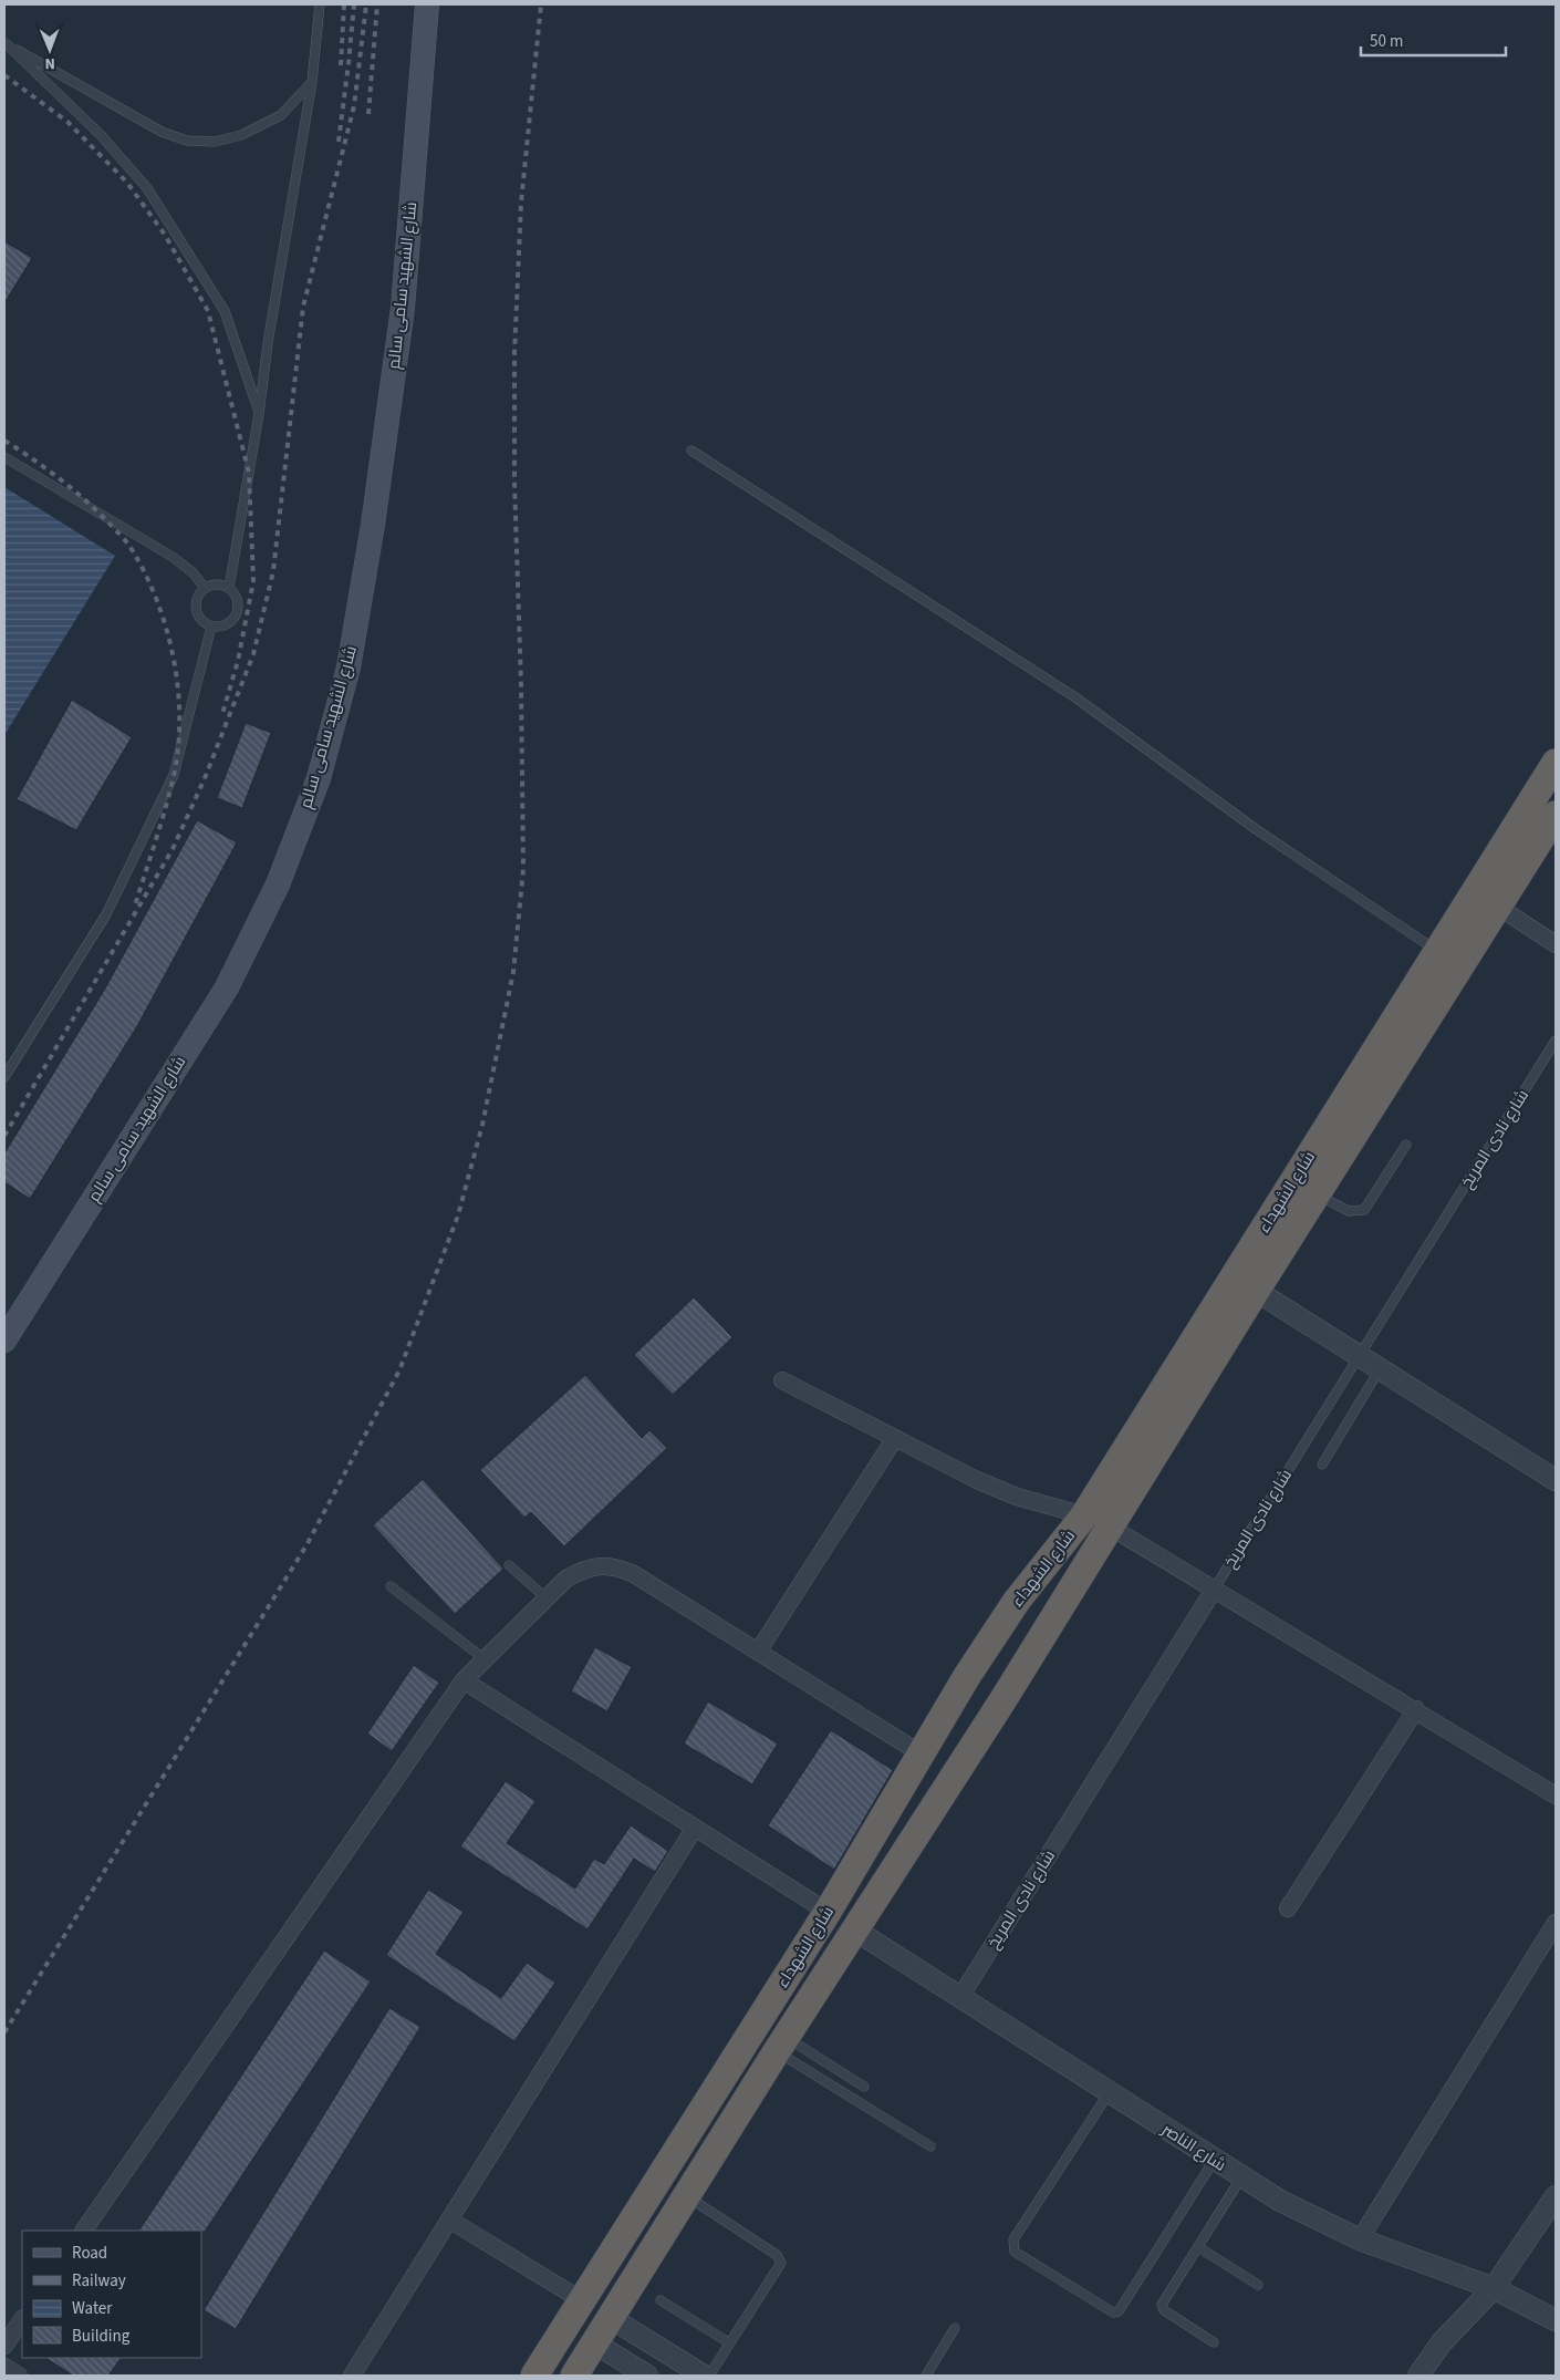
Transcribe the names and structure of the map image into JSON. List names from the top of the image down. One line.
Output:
{"streets":{"highway":["شارع الشهداء"],"main road":["شارع الشهيد سامى سالم"],"street":["شارع نادى المريخ","شارع الناصر"]},"crossings":[["شارع نادى المريخ","شارع الناصر"],["شارع الشهداء","شارع الناصر"]],"legend":["Road","Railway","Water","Building"],"scale_bar":"50 m","north":"bottom"}
